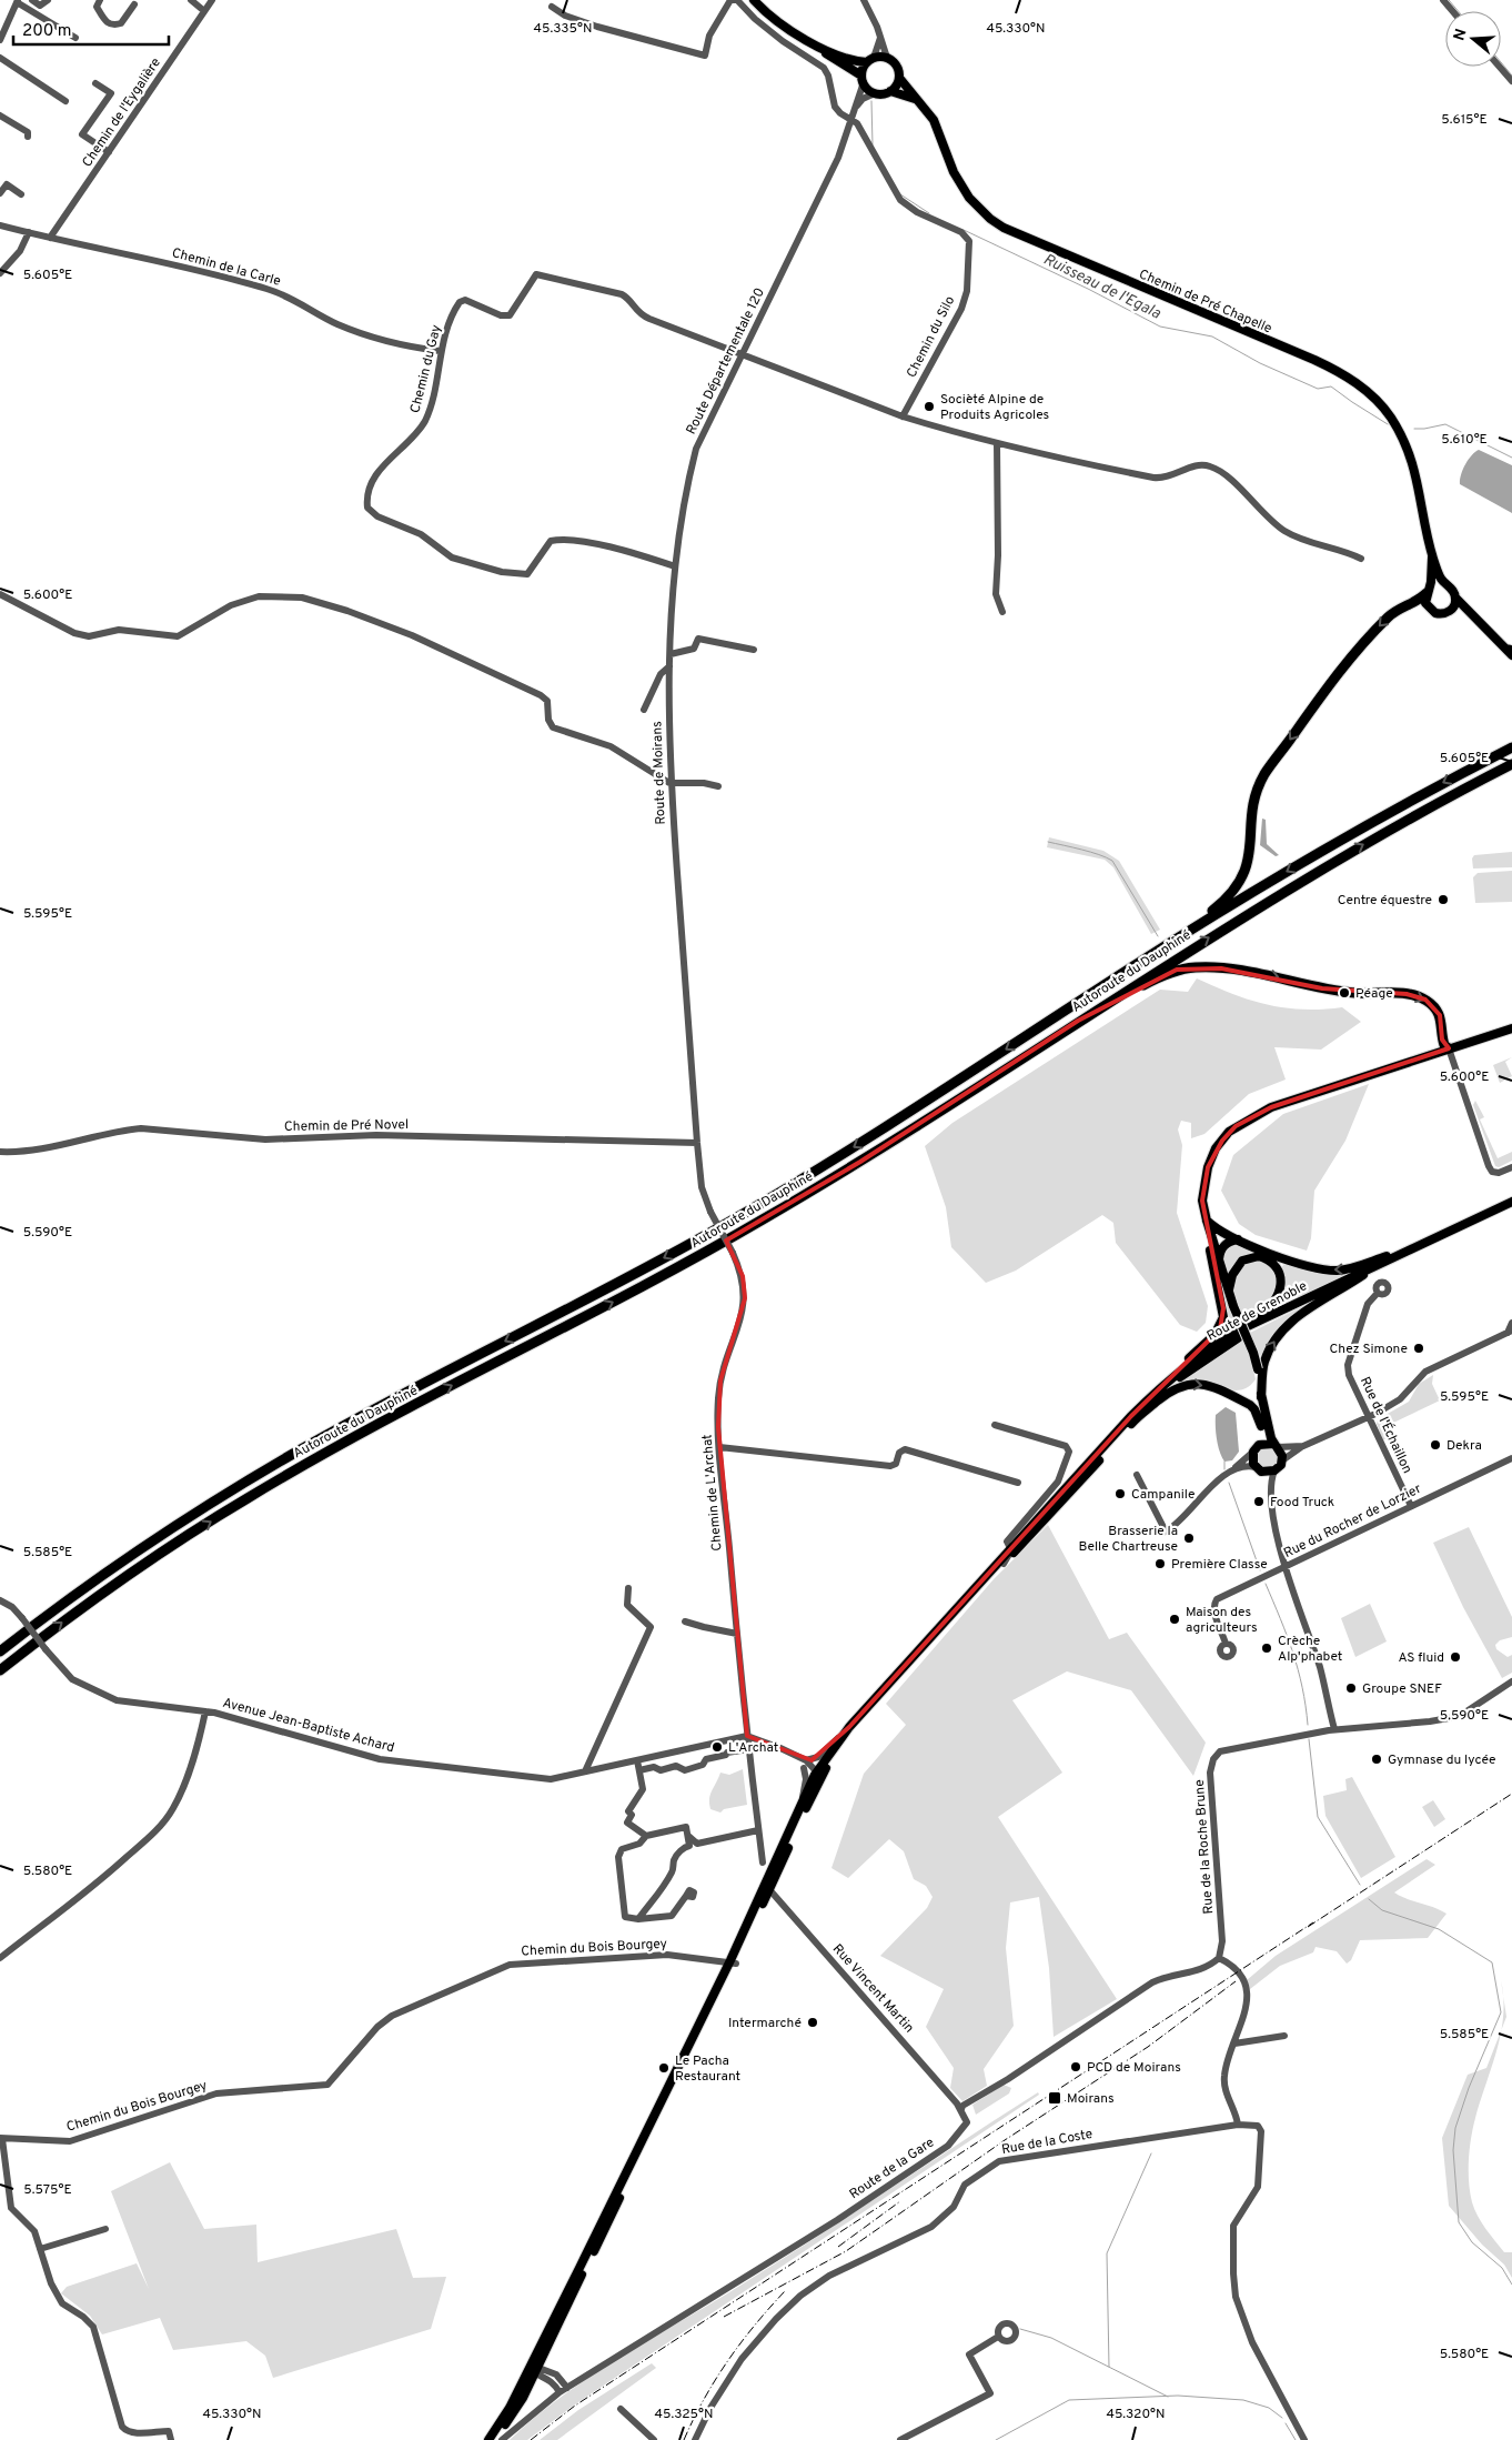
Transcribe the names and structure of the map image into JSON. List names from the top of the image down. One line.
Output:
{"streets":{"highway":["Autoroute du Dauphiné"],"main road":["Chemin de Pré Chapelle","Route de Grenoble"],"street":["Chemin de l'Eygalière","Chemin de la Carle","Chemin du Silo","Route Départementale 120","Chemin du Gay","Route de Moirans","Chemin de Pré Novel","Rue de l'Échaillon","Chemin de L'Archat","Rue du Rocher de Lorzier","Avenue Jean-Baptiste Achard","Rue de la Roche Brune","Chemin du Bois Bourgey","Rue Vincent Martin","Rue de la Coste","Route de la Gare"]},"crossings":[["Chemin de l'Eygalière","Chemin de la Carle"],["Chemin de la Carle","Chemin du Gay"],["Chemin de Pré Chapelle","Route Départementale 120"],["Chemin du Silo","Route Départementale 120"],["Route Départementale 120","Chemin du Gay"],["Route Départementale 120","Route de Moirans"],["Route de Moirans","Chemin de Pré Novel"],["Route de Moirans","Chemin de L'Archat"],["Chemin de Pré Novel","Chemin de L'Archat"],["Rue de l'Échaillon","Rue du Rocher de Lorzier"],["Chemin de L'Archat","Avenue Jean-Baptiste Achard"],["Rue Vincent Martin","Route de la Gare"]],"water":["Ruisseau de l'Egala"],"places":{"other":["Socièté Alpine de Produits Agricoles","Centre équestre","Péage","Chez Simone","Dekra","Campanile","Food Truck","Brasserie la Belle Chartreuse","Première Classe","Maison des agriculteurs","Crèche Alp'phabet","AS fluid","Groupe SNEF","L'Archat","Gymnase du lycée","Intermarché","PCD de Moirans","Le Pacha Restaurant"],"transit":["Moirans"]},"scale_bar":"200 m","north":"left","coordinates":["45.335°N","45.330°N","5.615°E","5.605°E","5.610°E","5.600°E","5.595°E","5.590°E","5.585°E","5.580°E","5.575°E","45.325°N","45.320°N"]}
